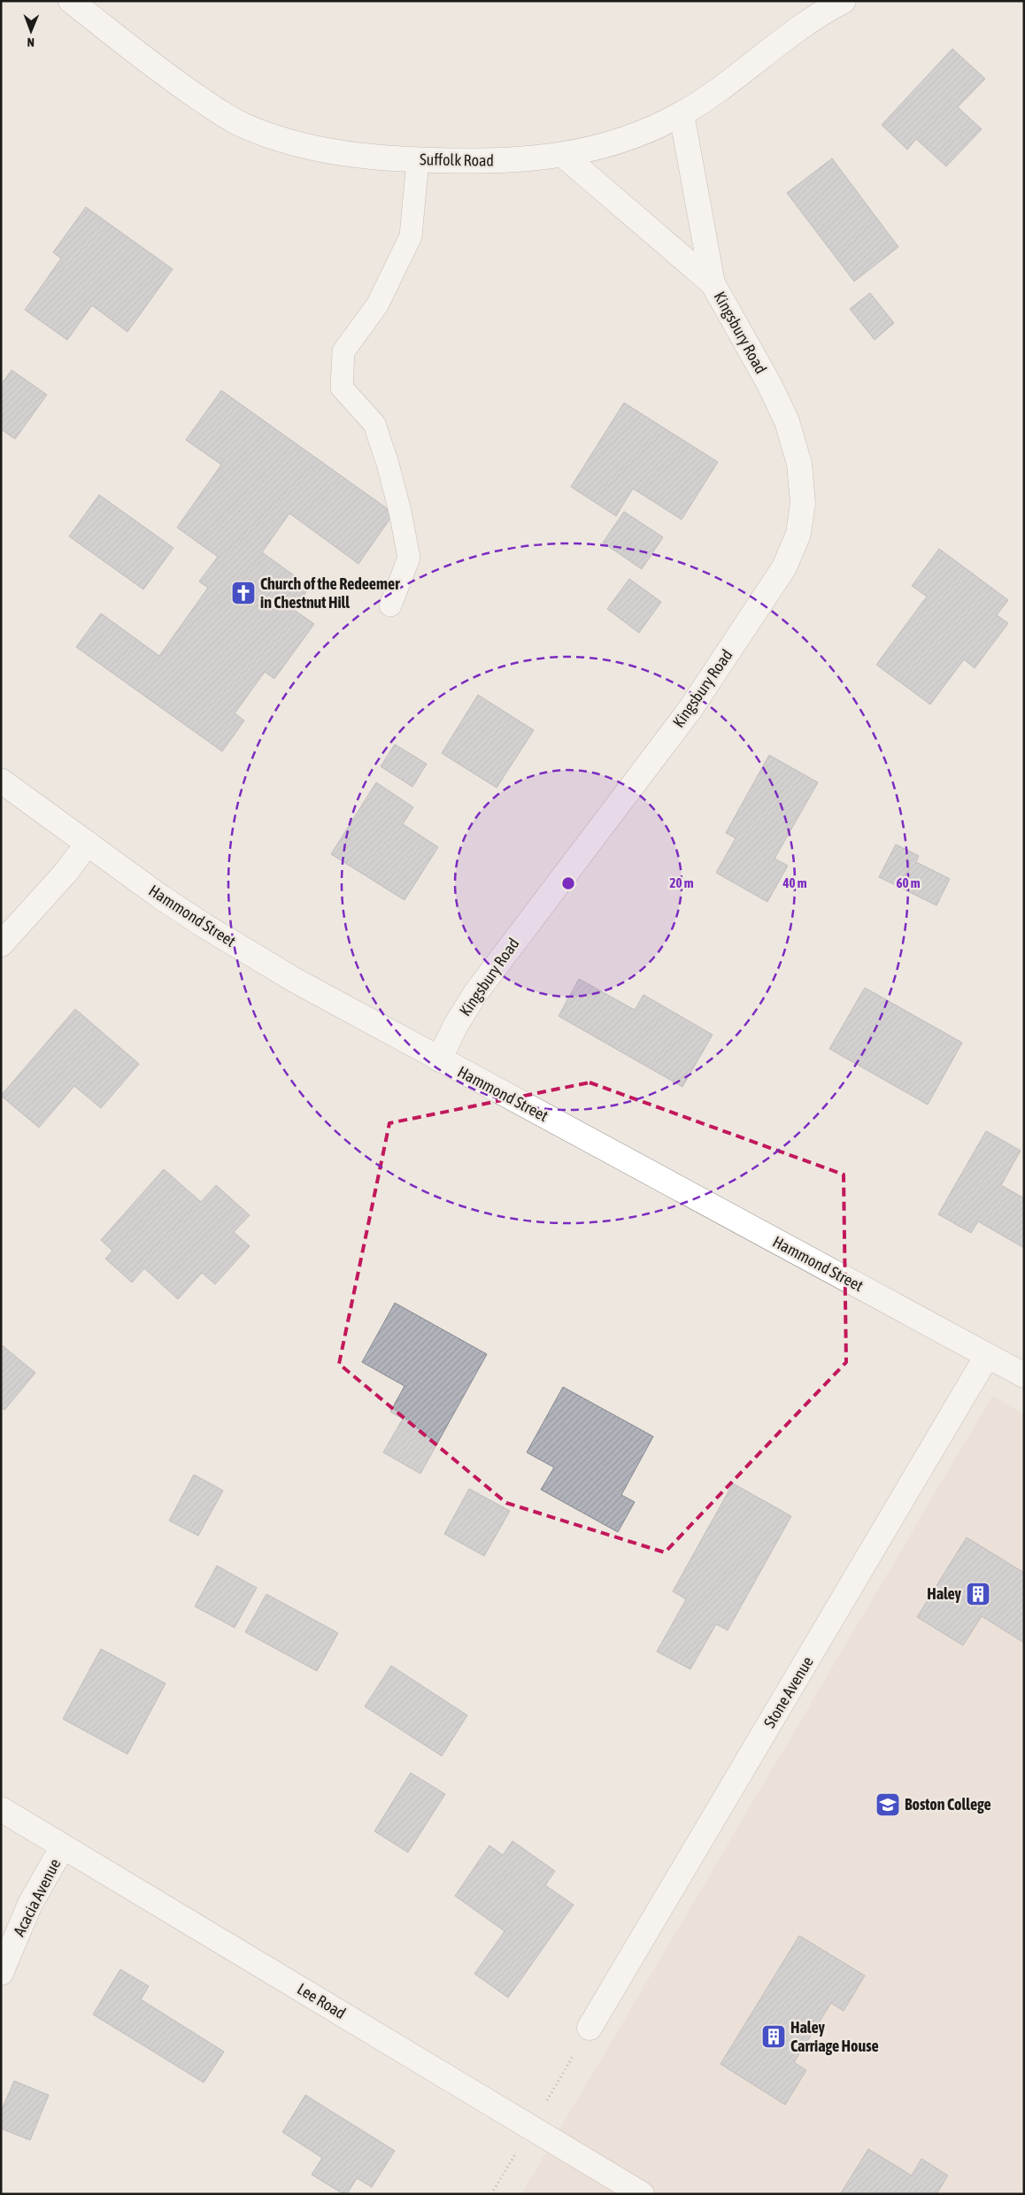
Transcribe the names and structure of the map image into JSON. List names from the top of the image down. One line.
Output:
{"streets":{"street":["Suffolk Road","Kingsbury Road","Hammond Street","Stone Avenue","Acacia Avenue","Lee Road"]},"crossings":[["Suffolk Road","Kingsbury Road"],["Kingsbury Road","Hammond Street"],["Hammond Street","Stone Avenue"],["Acacia Avenue","Lee Road"]],"places":{"church":["Church of the Redeemer in Chestnut Hill"],"building":["Haley","Haley Carriage House"],"school or university":["Boston College"]},"north":"bottom","rings":["20 m","40 m","60 m"]}
